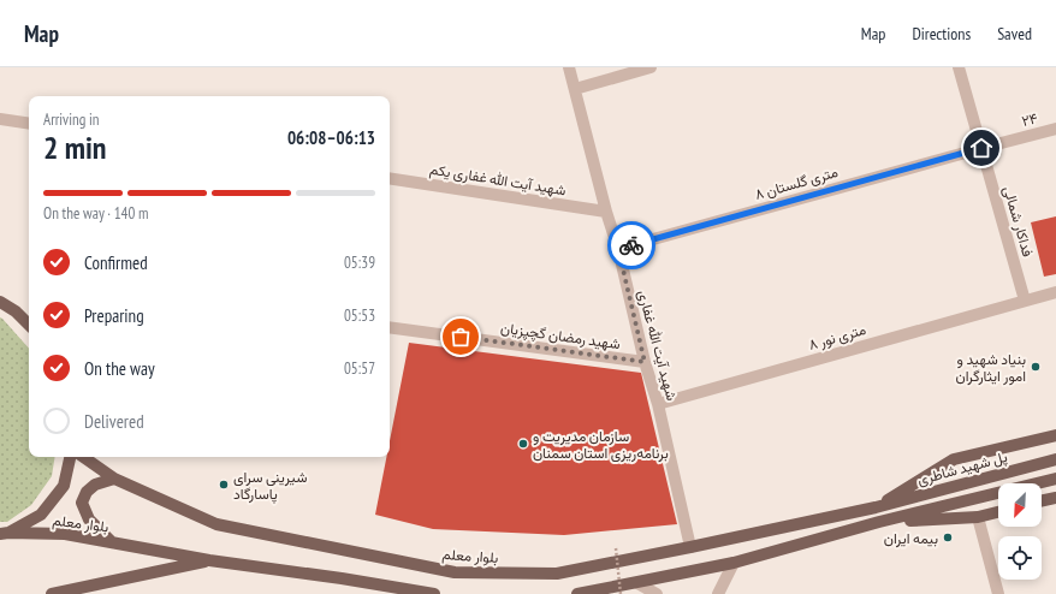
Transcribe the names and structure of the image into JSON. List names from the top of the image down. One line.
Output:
{"streets":{"main road":["پل شهید شاطری","بلوار معلم"],"street":["۲۴","شهید آیت الله غفاری یکم","۸ متری گلستان","فداکار شمالی","شهید رمضان گچپزیان","۸ متری نور","شهید آیت الله غفاری"]},"crossings":[["۲۴","۸ متری گلستان"],["۲۴","فداکار شمالی"],["شهید آیت الله غفاری یکم","شهید آیت الله غفاری"],["۸ متری گلستان","فداکار شمالی"],["۸ متری گلستان","شهید آیت الله غفاری"],["فداکار شمالی","۸ متری نور"],["شهید رمضان گچپزیان","شهید آیت الله غفاری"],["۸ متری نور","شهید آیت الله غفاری"],["شهید آیت الله غفاری","بلوار معلم"],["پل شهید شاطری","بلوار معلم"]],"places":["بنیاد شهید و امور ایثارگران","سازمان مدیریت و برنامه‌ریزی استان سمنان","شیرینی سرای پاسارگاد","بیمه ایران"],"north":"bottom left","page":{"header":"Map","nav":["Map","Directions","Saved"],"heading":["2 min","Arriving in","06:08–06:13"],"bar":"On the way · 140 m","list":[["Confirmed","05:39"],["Preparing","05:53"],["On the way","05:57"],"Delivered"]}}
